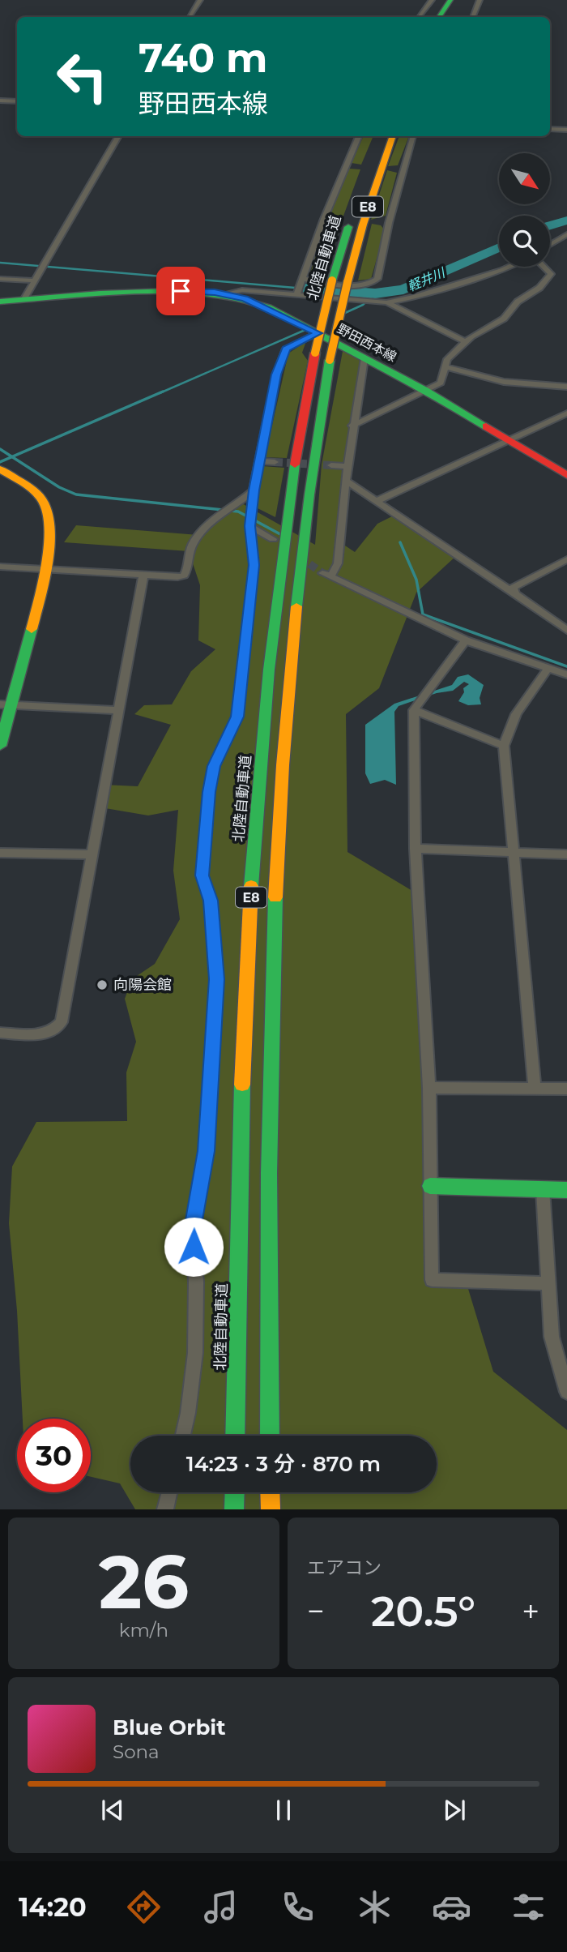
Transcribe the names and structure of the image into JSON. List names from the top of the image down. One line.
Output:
{"streets":{"main road":["E8","北陸自動車道","野田西本線"]},"water":["軽井川"],"places":["向陽会館"],"north":"bottom right","page":{"turn":["740 m","野田西本線"],"limit":"30","trip":"14:23 · 3 分 · 870 m","tile":[["26","km/h"],"エアコン"],"heat":["−","20.5°","+"],"song":["Blue Orbit","Sona"],"tabs":"14:20"}}
